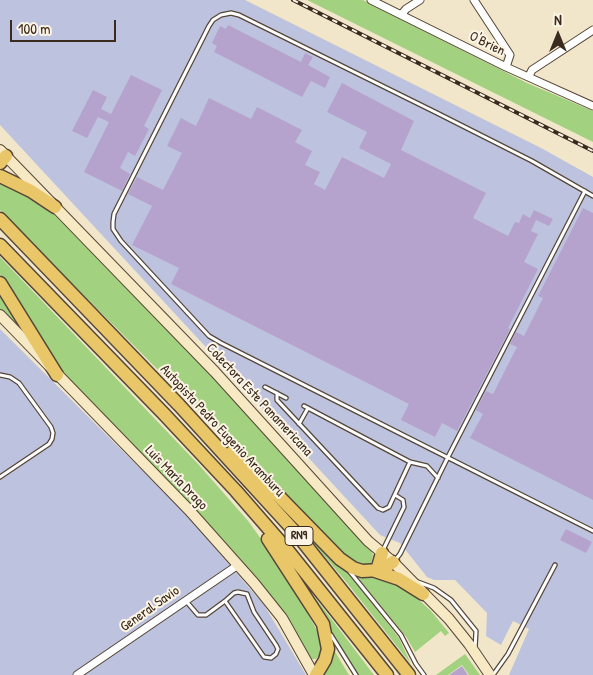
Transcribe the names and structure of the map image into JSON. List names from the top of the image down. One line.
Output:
{"streets":{"highway":["Autopista Pedro Eugenio Aramburu","RN9"],"street":["O'Brien","Colectora Este Panamericana","Luis María Drago","General Savio"]},"crossings":[["Luis María Drago","General Savio"]],"scale_bar":"100 m","north":"top"}
